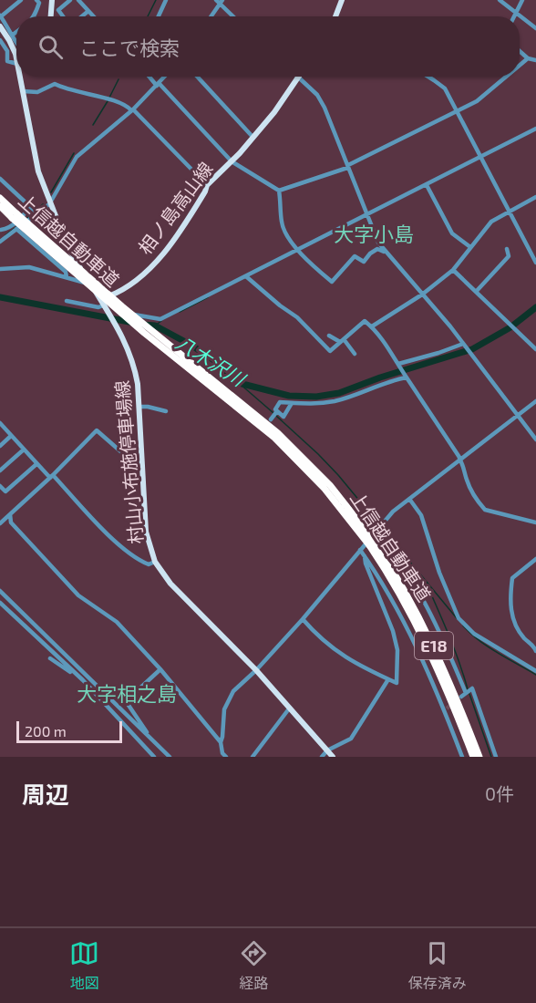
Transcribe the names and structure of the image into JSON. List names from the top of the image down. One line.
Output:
{"streets":{"highway":["上信越自動車道","E18"],"main road":["相ノ島高山線","村山小布施停車場線"]},"crossings":[["相ノ島高山線","村山小布施停車場線"]],"districts":["大字小島","大字相之島"],"water":["八木沢川"],"scale_bar":"200 m","page":{"search":"ここで検索","scale":"200 m","heading":["周辺","0件"],"nav":["地図","経路","保存済み"]}}
